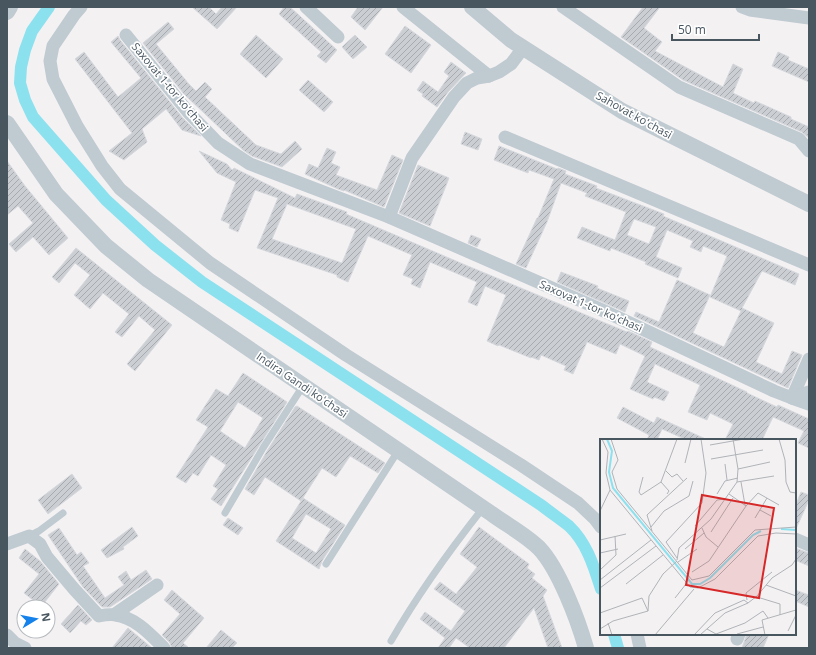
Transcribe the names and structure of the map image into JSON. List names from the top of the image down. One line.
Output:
{"streets":{"street":["Saxovat 1-tor koʻchasi","Sahovat koʻchasi","Indira Gandi koʻchasi"]},"scale_bar":"50 m","north":"right"}
